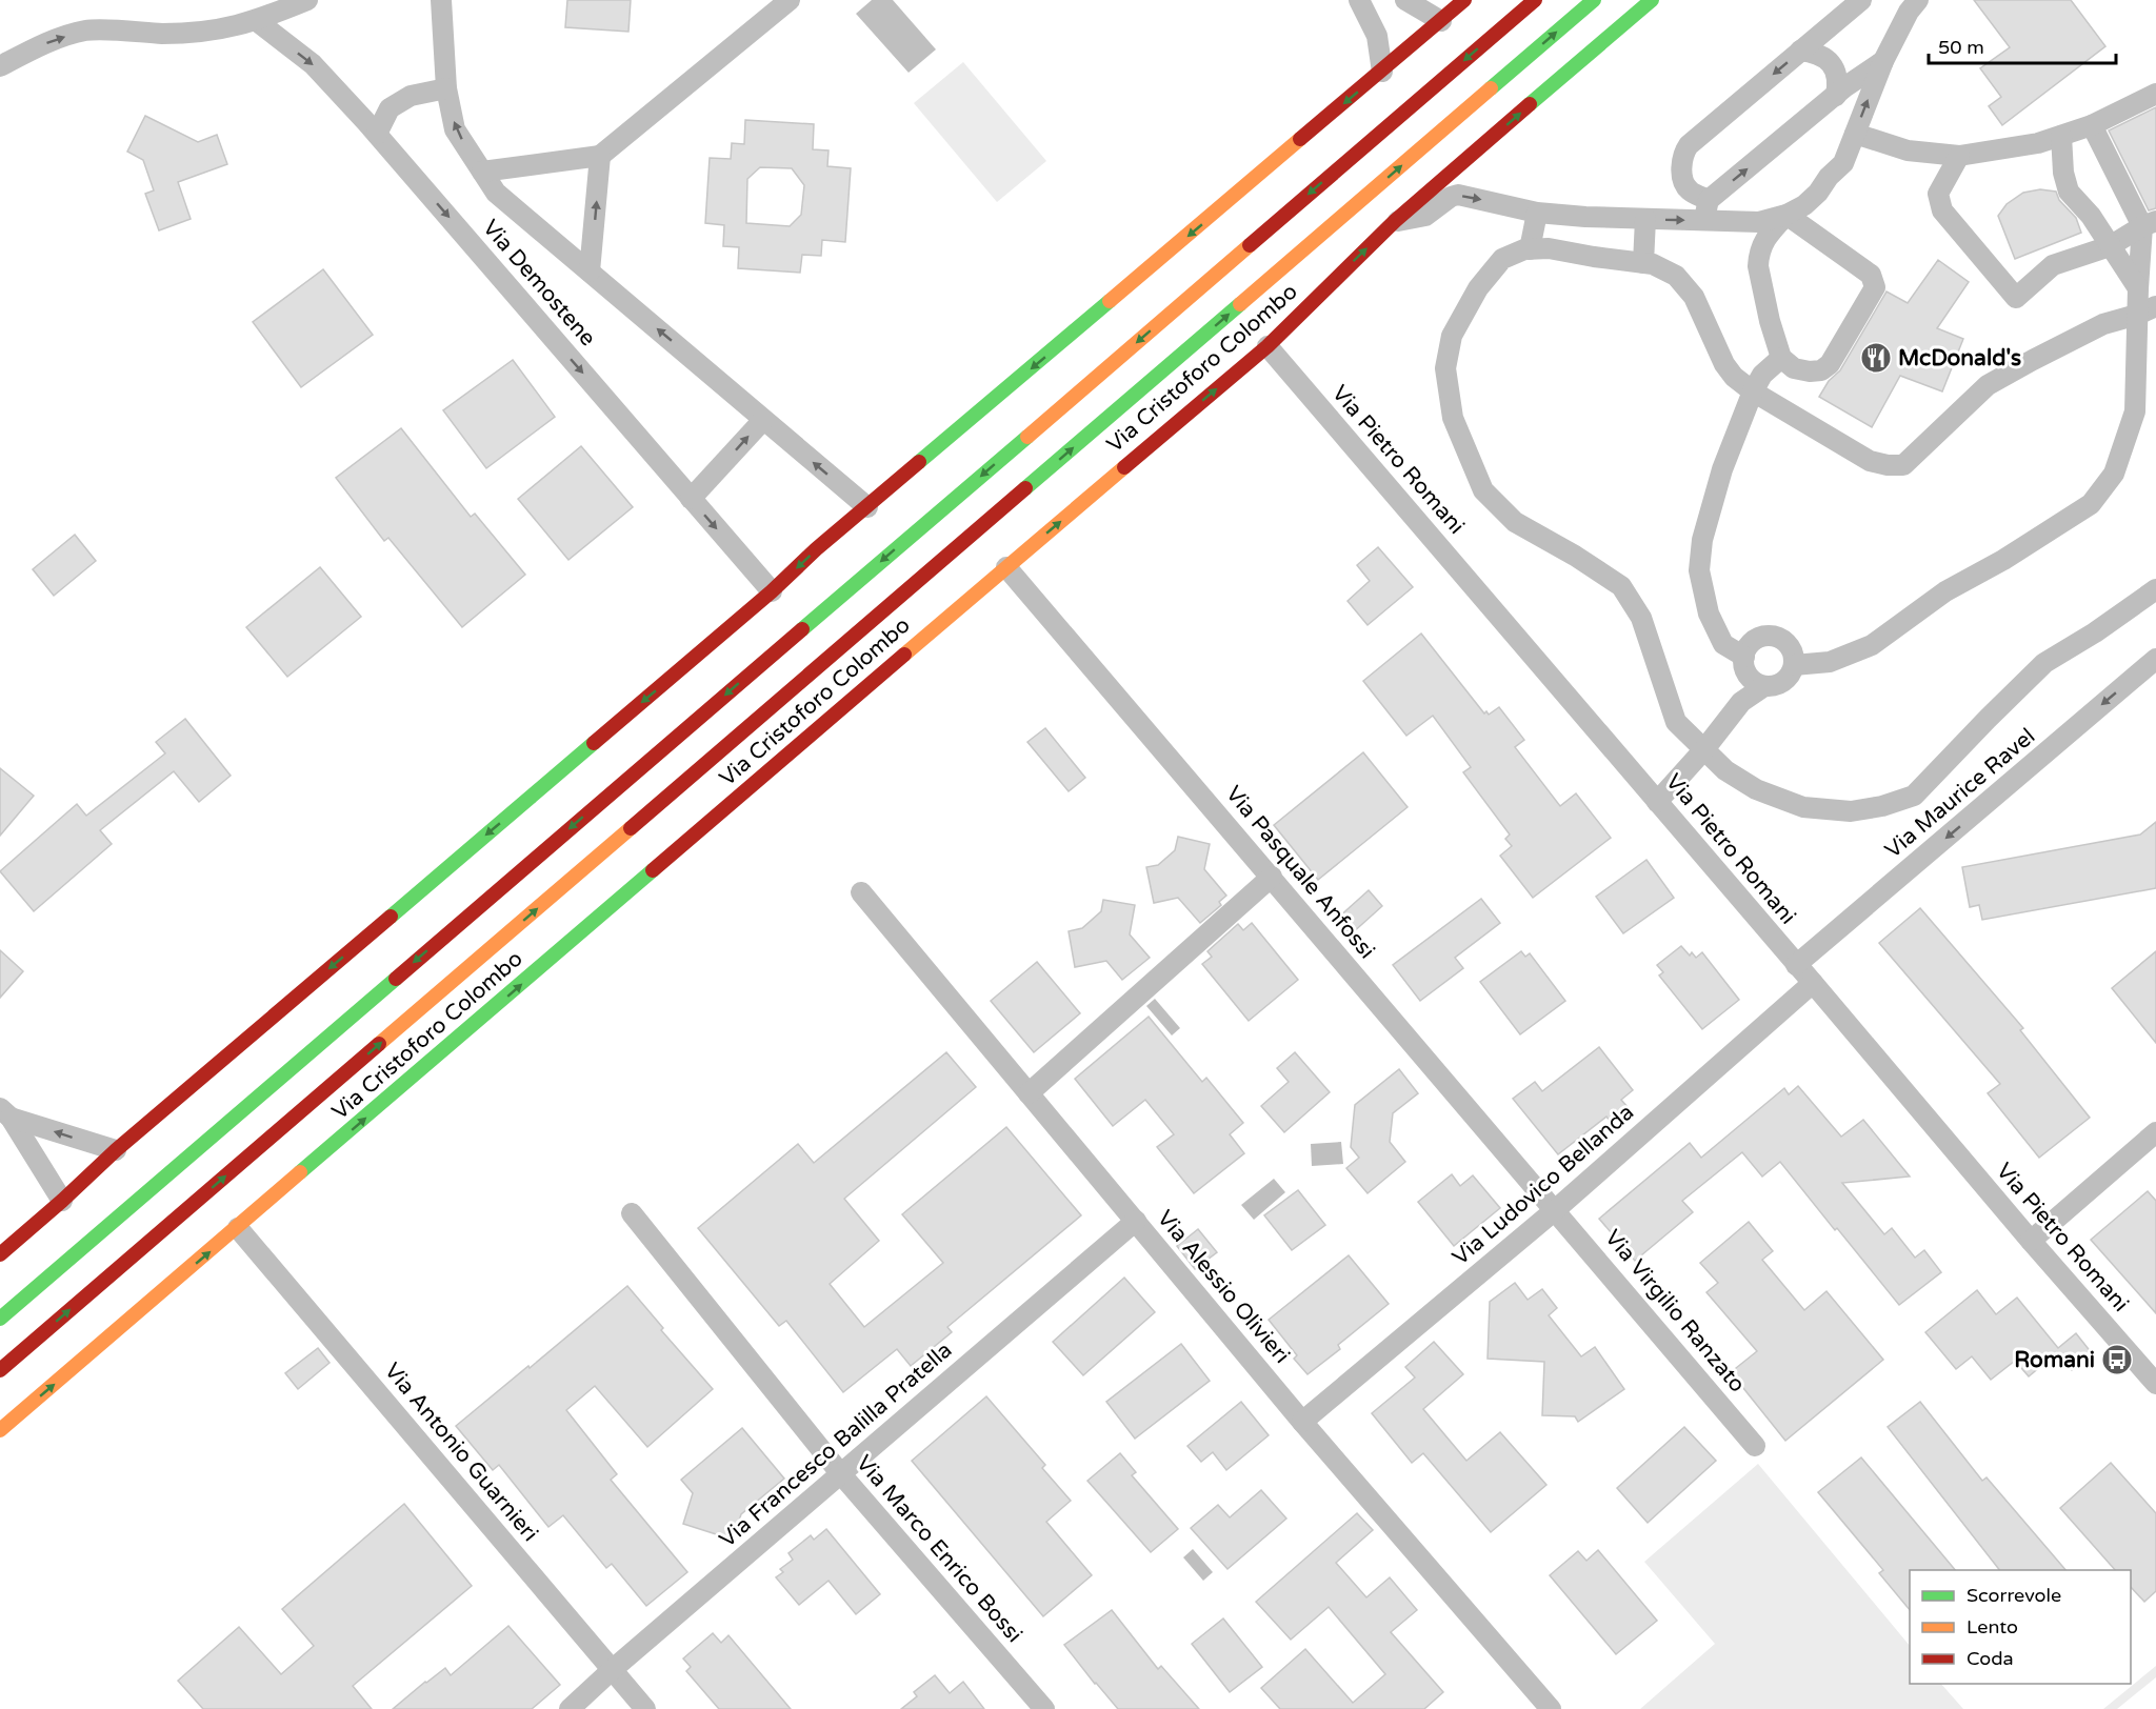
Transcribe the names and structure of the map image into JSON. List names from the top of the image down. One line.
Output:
{"streets":{"street":["Via Demostene","Via Cristoforo Colombo","Via Pietro Romani","Via Maurice Ravel","Via Pasquale Anfossi","Via Ludovico Bellanda","Via Alessio Olivieri","Via Virgilio Ranzato","Via Francesco Balilla Pratella","Via Antonio Guarnieri","Via Marco Enrico Bossi"]},"crossings":[["Via Cristoforo Colombo","Via Pietro Romani"],["Via Cristoforo Colombo","Via Pasquale Anfossi"],["Via Cristoforo Colombo","Via Antonio Guarnieri"],["Via Pietro Romani","Via Maurice Ravel"],["Via Pietro Romani","Via Ludovico Bellanda"],["Via Pasquale Anfossi","Via Ludovico Bellanda"],["Via Pasquale Anfossi","Via Virgilio Ranzato"],["Via Ludovico Bellanda","Via Alessio Olivieri"],["Via Ludovico Bellanda","Via Virgilio Ranzato"],["Via Alessio Olivieri","Via Francesco Balilla Pratella"],["Via Francesco Balilla Pratella","Via Antonio Guarnieri"],["Via Francesco Balilla Pratella","Via Marco Enrico Bossi"]],"one_way":["Via Maurice Ravel"],"places":{"restaurant":["McDonald's"],"bus stop":["Romani"]},"legend":["Scorrevole","Lento","Coda"],"scale_bar":"50 m"}
